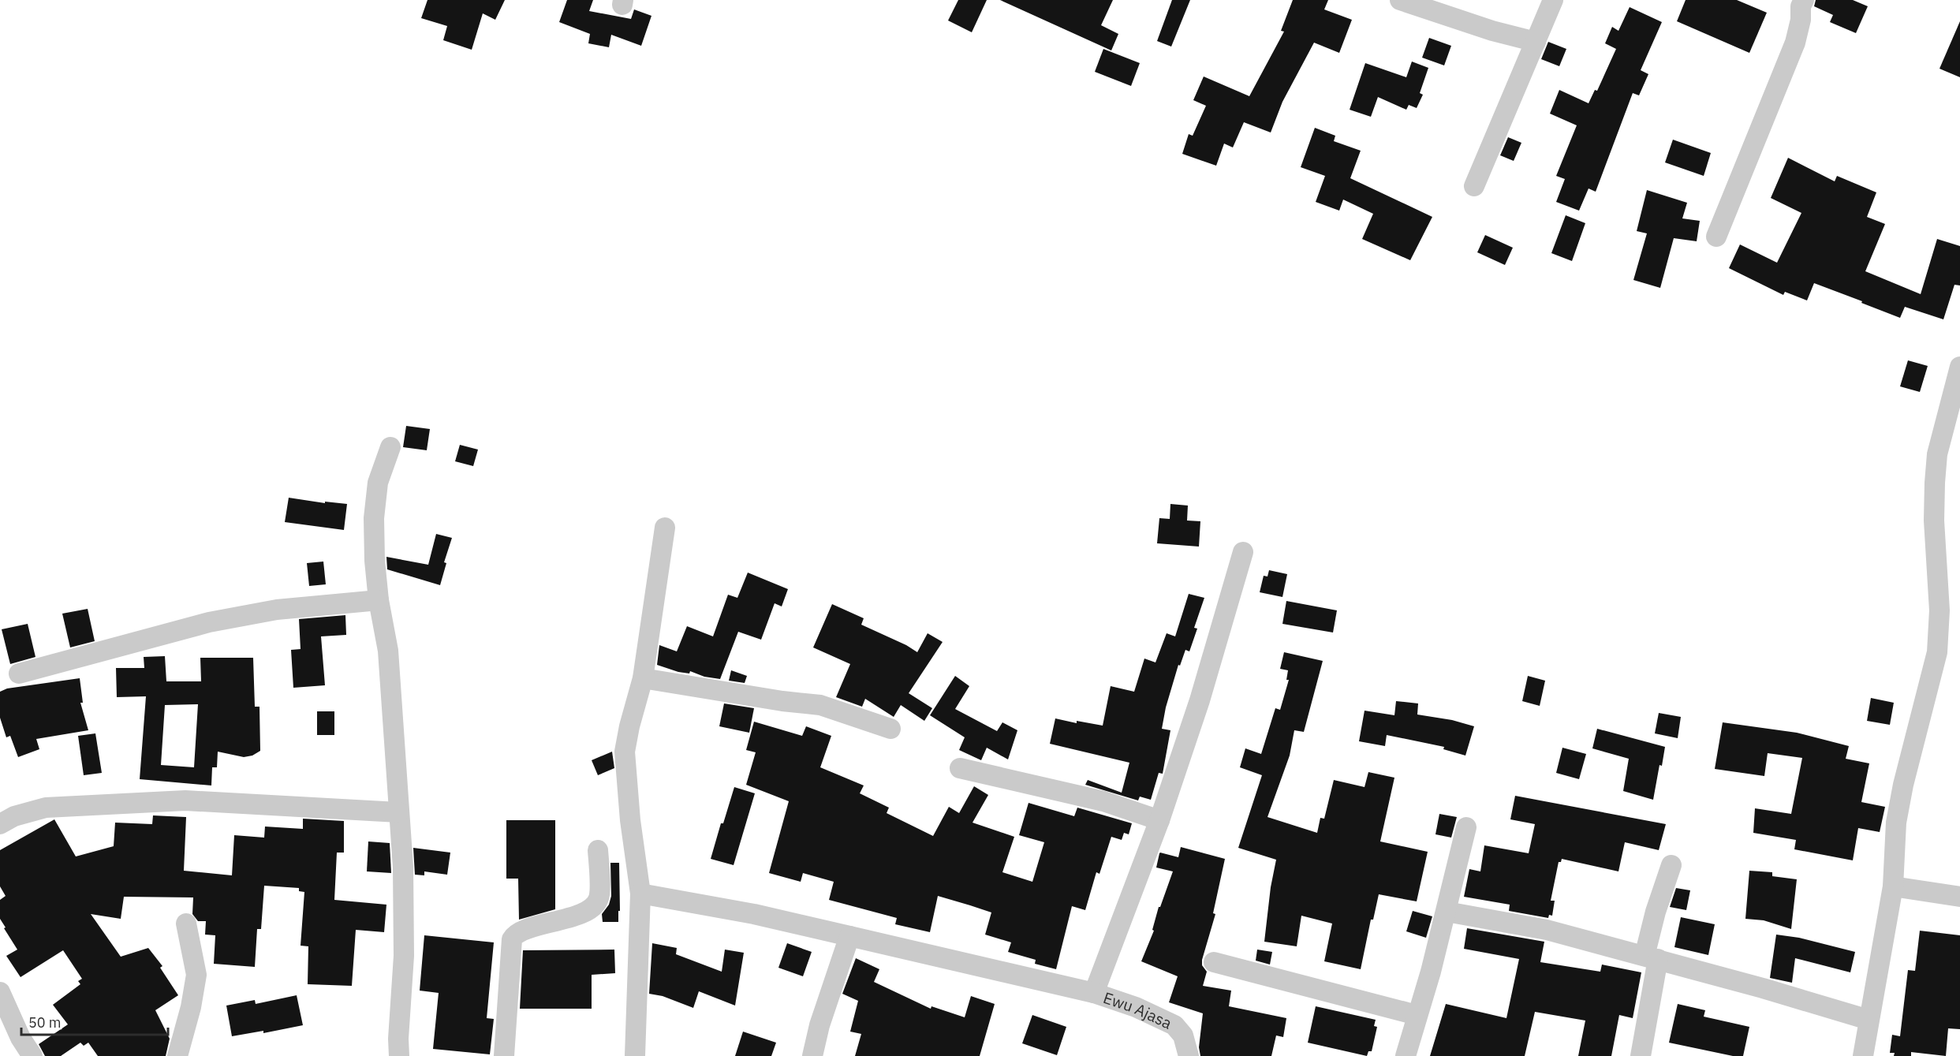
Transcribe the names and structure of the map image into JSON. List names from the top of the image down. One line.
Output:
{"streets":{"street":["Ewu Ajasa"]},"scale_bar":"50 m"}
